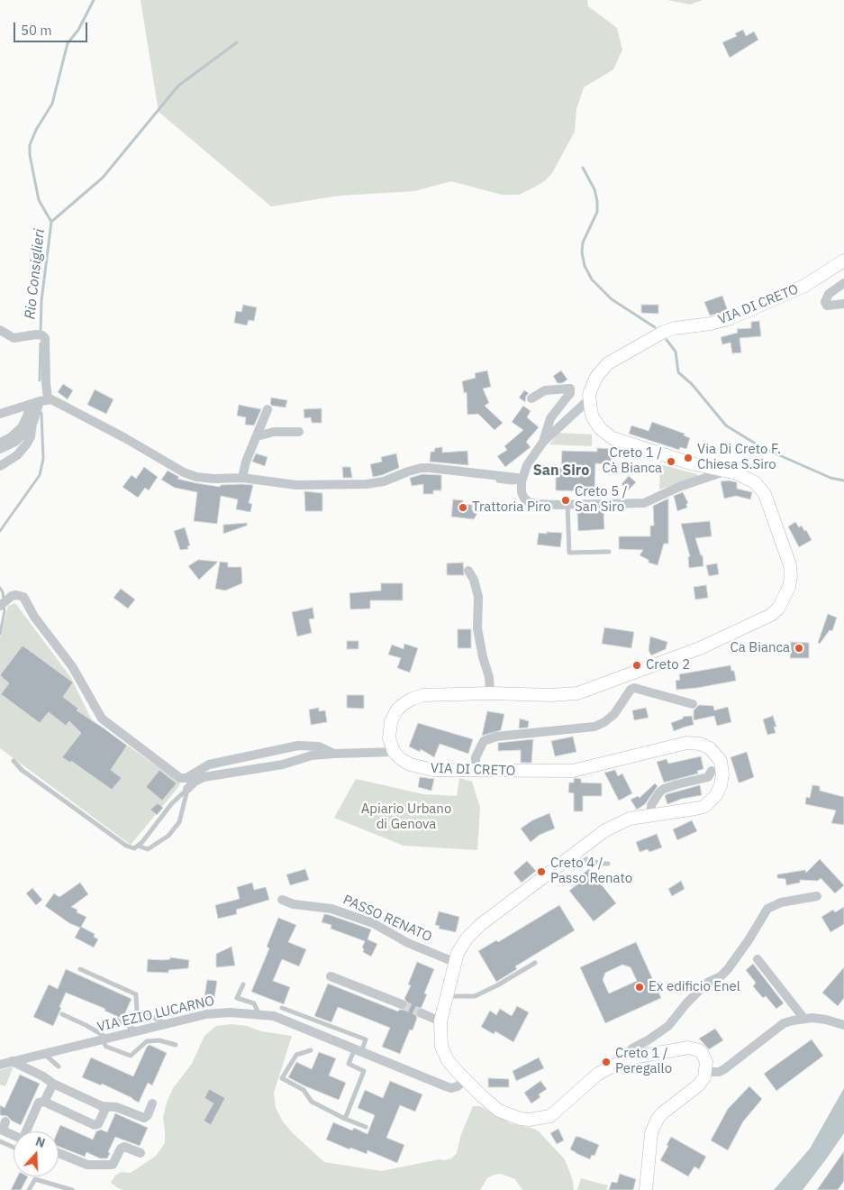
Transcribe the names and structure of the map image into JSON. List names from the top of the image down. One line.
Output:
{"streets":{"main road":["VIA DI CRETO"],"street":["PASSO RENATO","VIA EZIO LUCARNO"]},"crossings":[["VIA DI CRETO","PASSO RENATO"],["VIA DI CRETO","VIA EZIO LUCARNO"]],"districts":["San Siro"],"water":["Rio Consiglieri"],"parks":["Apiario Urbano di Genova"],"places":["Via Di Creto F. Chiesa S.Siro","Creto 1 / Cà Bianca","Creto 5 / San Siro","Trattoria Piro","Ca Bianca","Creto 2","Creto 4 / Passo Renato","Ex edificio Enel","Creto 1 / Peregallo"],"scale_bar":"50 m","north":"top"}
